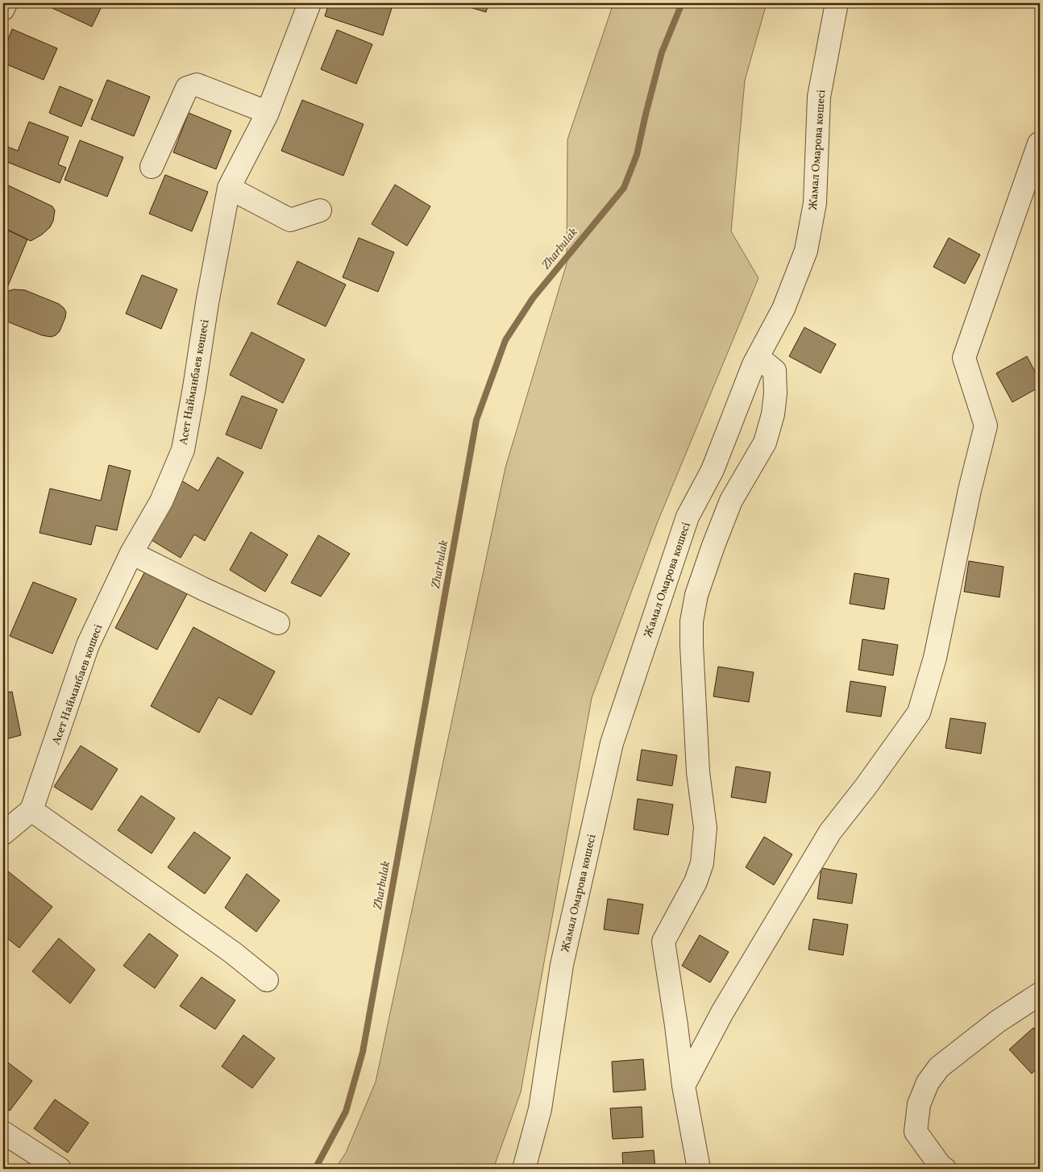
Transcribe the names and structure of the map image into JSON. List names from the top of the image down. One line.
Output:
{"streets":{"street":["Жамал Омарова көшесі","Асет Найманбаев көшесі"]},"water":["Zharbulak"]}
